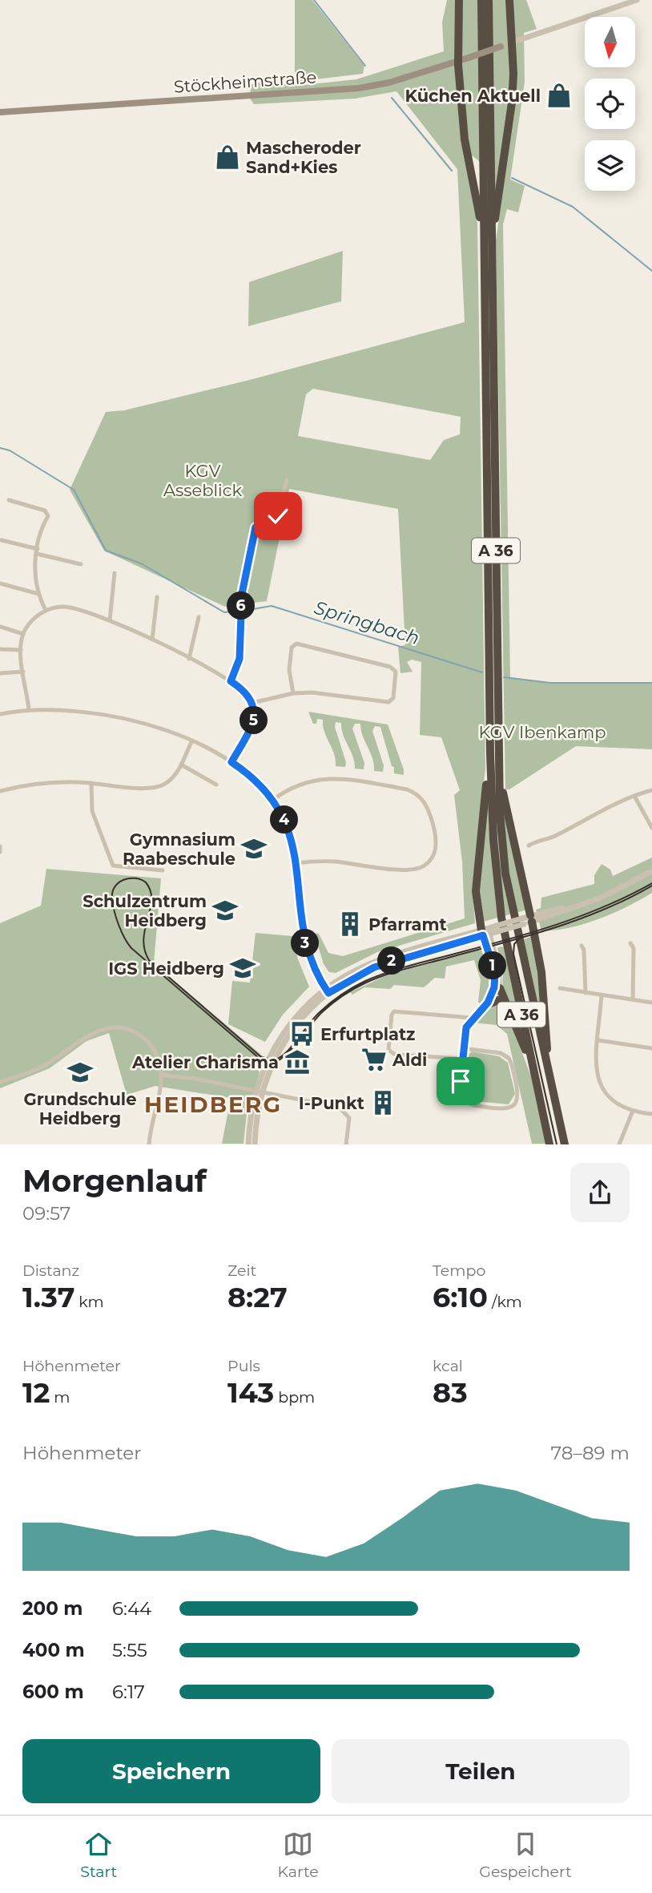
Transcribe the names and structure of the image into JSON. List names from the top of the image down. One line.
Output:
{"streets":{"highway":["A 36"],"main road":["Stöckheimstraße"]},"districts":["HEIDBERG"],"water":["Springbach"],"parks":["KGV Asseblick","KGV Ibenkamp"],"places":{"shop":["Küchen Aktuell","Mascheroder Sand+Kies"],"school or university":["Gymnasium Raabeschule","Schulzentrum Heidberg","IGS Heidberg","Grundschule Heidberg"],"building":["Pfarramt","I-Punkt"],"bus stop":["Erfurtplatz"],"supermarket":["Aldi"],"museum":["Atelier Charisma"]},"north":"bottom","page":{"pins":["6","5","4","3","2","1"],"heading":["Morgenlauf","09:57"],"stats":[["Distanz","1.37 km"],["Zeit","8:27"],["Tempo","6:10 /km"],["Höhenmeter","12 m"],["Puls","143 bpm"],["kcal","83"]],"chart":["Höhenmeter","78–89 m"],"list":[{"name":"200 m","note":"6:44"},{"name":"400 m","note":"5:55"},{"name":"600 m","note":"6:17"}],"buttons":["Speichern","Teilen"],"tabs":["Start","Karte","Gespeichert"]}}
